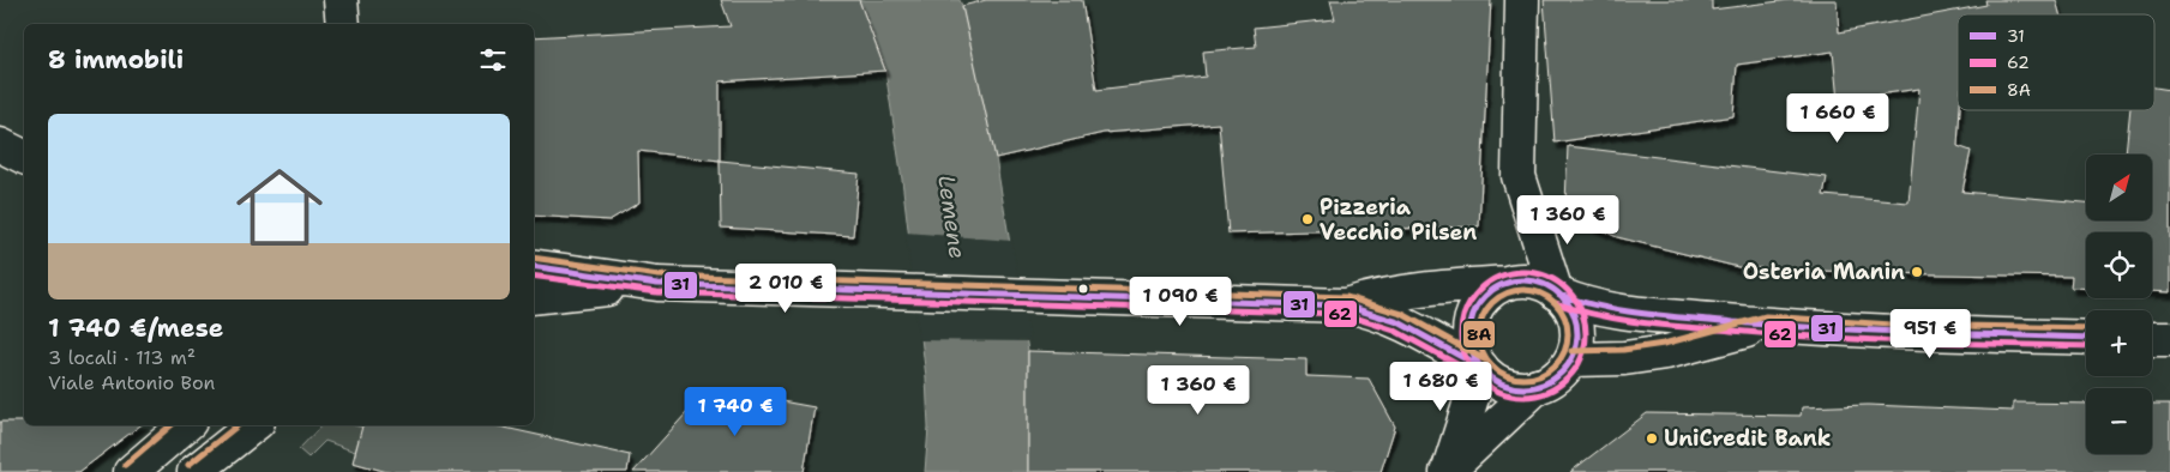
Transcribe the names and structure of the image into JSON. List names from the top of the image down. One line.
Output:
{"water":["Lemene"],"places":["Pizzeria Vecchio Pilsen","Osteria Manin","UniCredit Bank"],"lines":["transit line 8A","transit line 31","transit line 62"],"legend":["31","62","8A"],"north":"top right","page":{"heading":"8 immobili","price":["1 660 €","1 360 €","2 010 €","1 090 €","951 €","1 680 €","1 360 €","1 740 €"],"list":[{"name":"1 740 €/mese","note":"3 locali · 113 m² · Viale Antonio Bon"}],"map_buttons":["+","−"]}}
